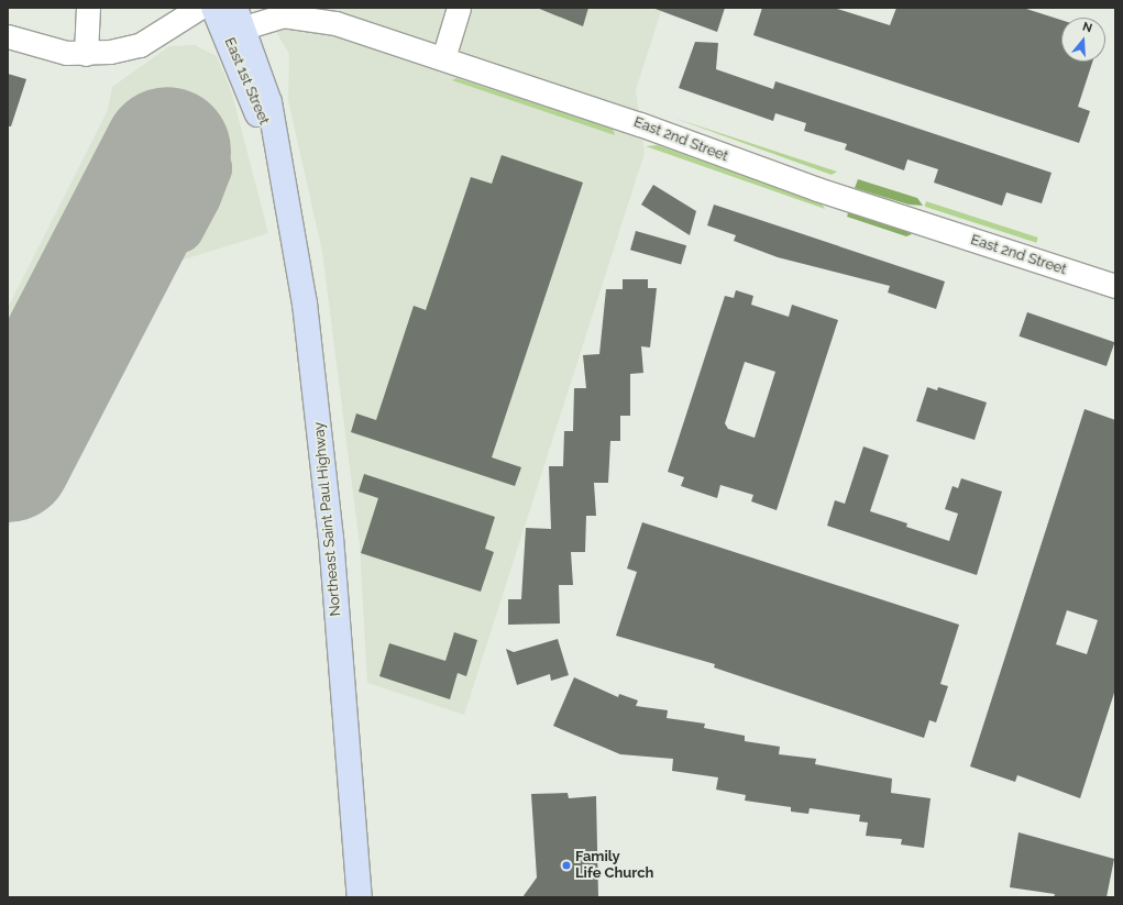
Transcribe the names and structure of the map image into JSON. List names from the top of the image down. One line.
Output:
{"streets":{"main road":["East 1st Street","Northeast Saint Paul Highway"],"street":["East 2nd Street"]},"crossings":[["East 1st Street","East 2nd Street"],["East 1st Street","Northeast Saint Paul Highway"]],"places":["Family Life Church"],"north":"top"}
